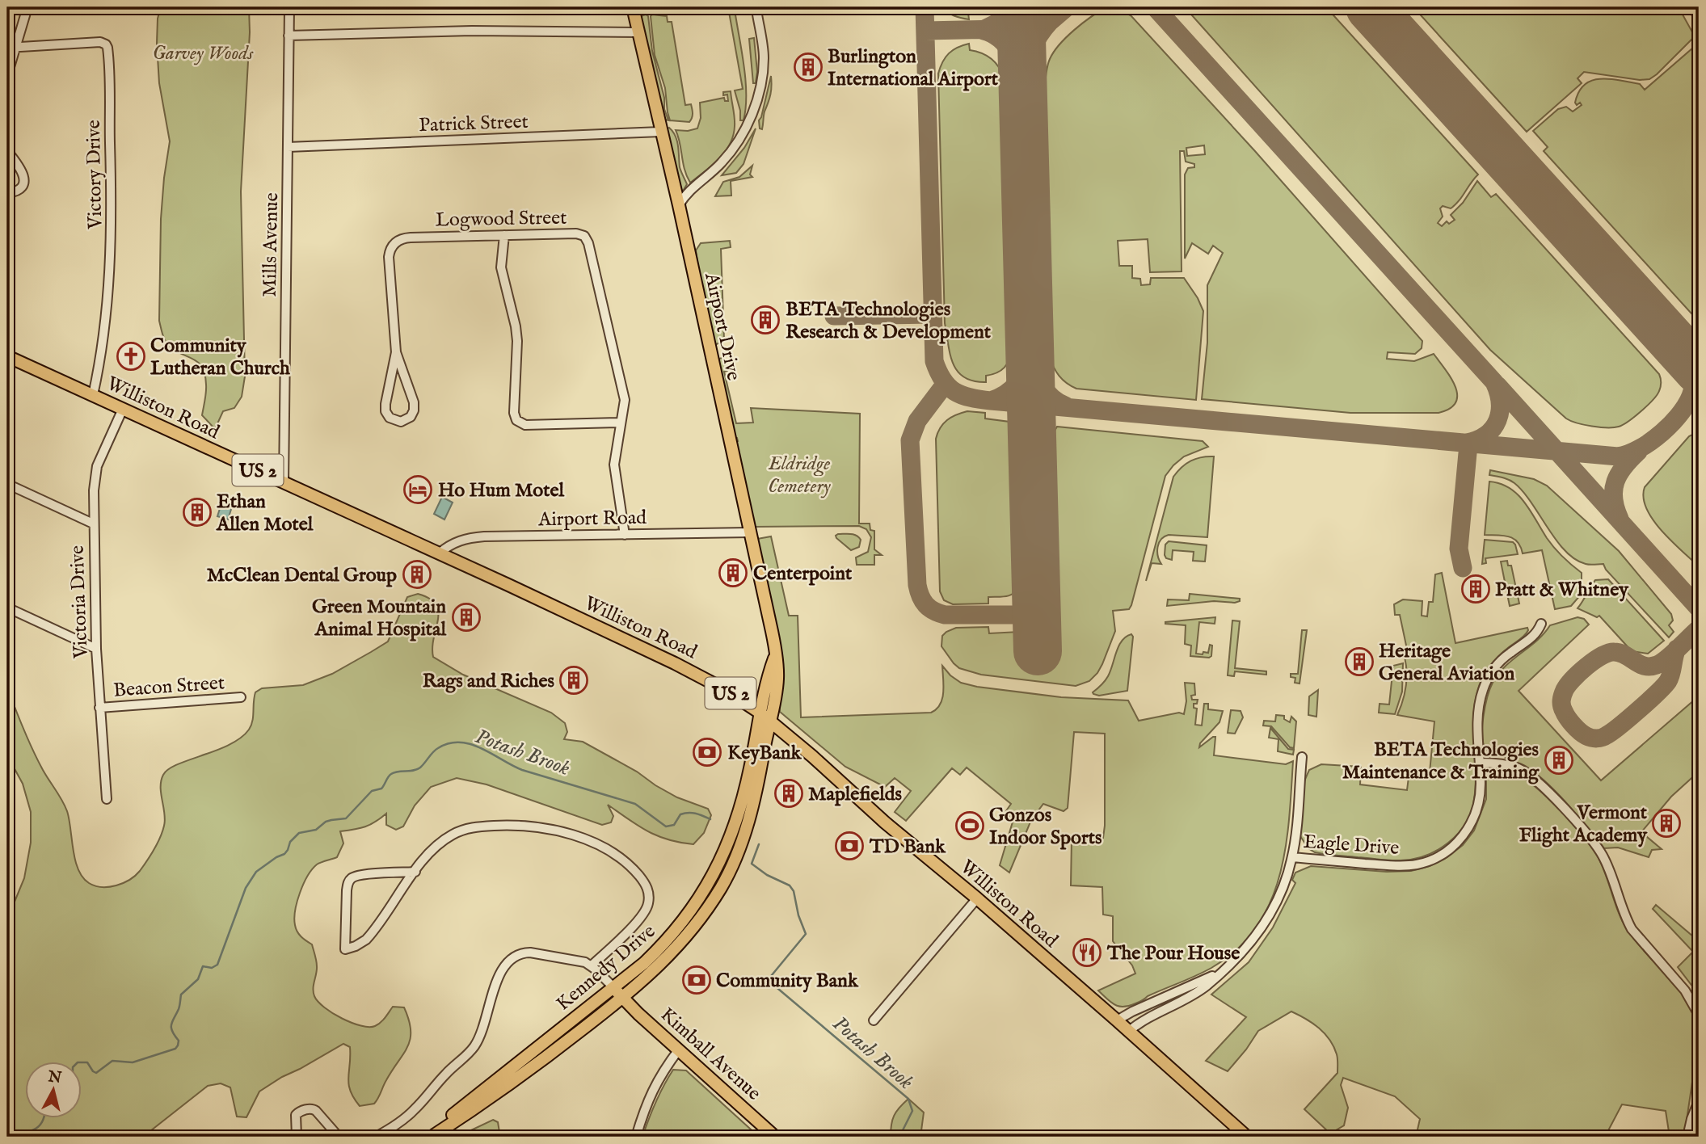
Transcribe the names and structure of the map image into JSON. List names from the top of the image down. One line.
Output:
{"streets":{"main road":["Airport Drive","Williston Road","US 2","Kennedy Drive","Kimball Avenue"],"street":["Patrick Street","Victory Drive","Logwood Street","Mills Avenue","Airport Road","Victoria Drive","Beacon Street","Eagle Drive"]},"crossings":[["Patrick Street","Mills Avenue"],["Patrick Street","Airport Drive"],["Victory Drive","Williston Road"],["Logwood Street","Airport Road"],["Mills Avenue","Williston Road"],["Airport Drive","Williston Road"],["Airport Drive","Airport Road"],["Airport Drive","Kennedy Drive"],["Williston Road","Airport Road"],["Williston Road","Victoria Drive"],["Williston Road","Kennedy Drive"],["Victoria Drive","Beacon Street"],["Kennedy Drive","Kimball Avenue"]],"water":["Potash Brook"],"parks":["Garvey Woods","Eldridge Cemetery"],"places":{"building":["Burlington International Airport","BETA Technologies Research & Development","Ethan Allen Motel","Centerpoint","McClean Dental Group","Pratt & Whitney","Green Mountain Animal Hospital","Heritage General Aviation","Rags and Riches","BETA Technologies Maintenance & Training","Maplefields","Vermont Flight Academy"],"church":["Community Lutheran Church"],"hotel":["Ho Hum Motel"],"bank":["KeyBank","TD Bank","Community Bank"],"sports":["Gonzos Indoor Sports"],"restaurant":["The Pour House"]},"north":"top"}
